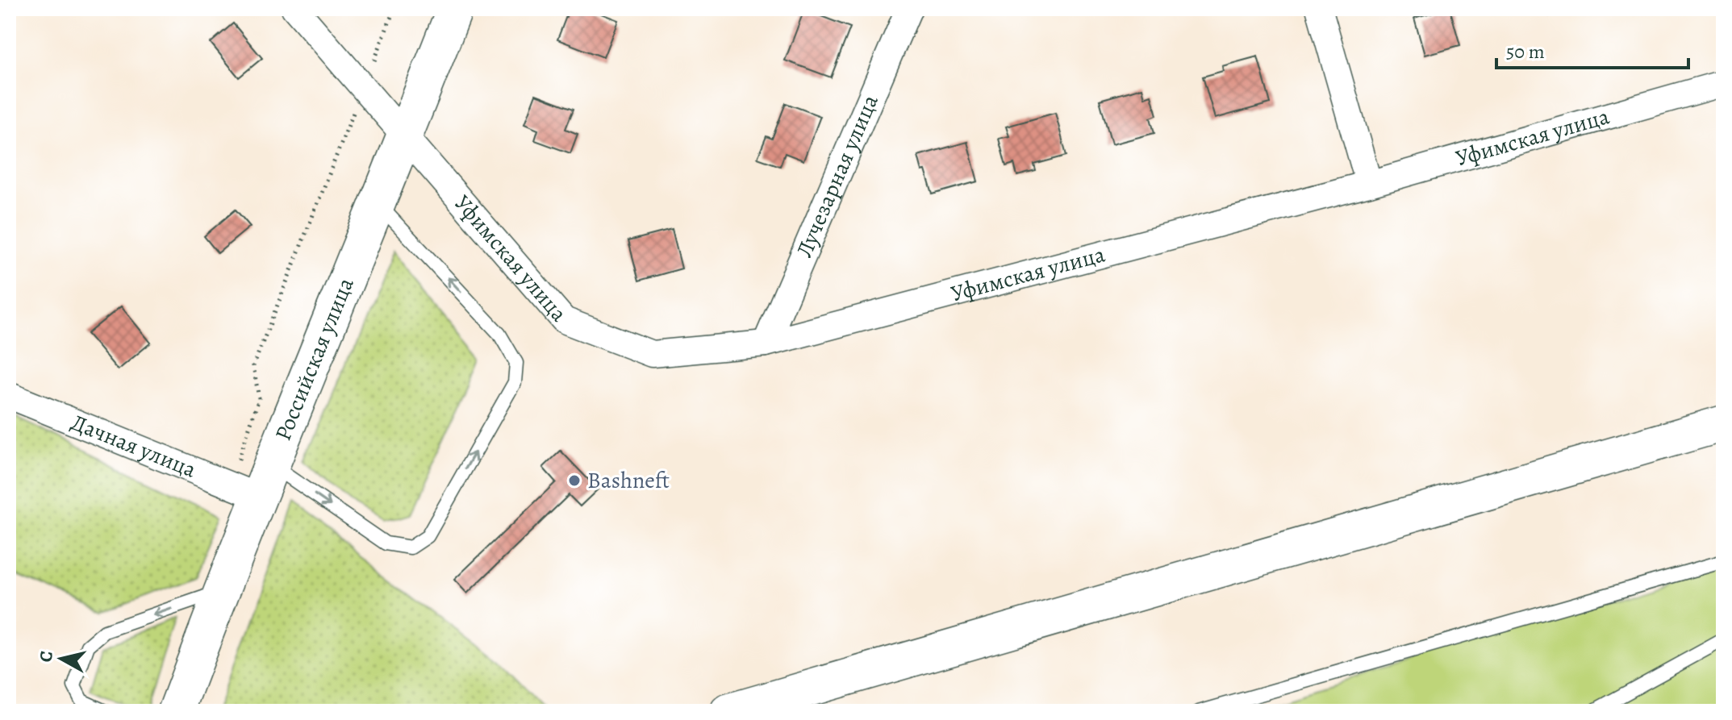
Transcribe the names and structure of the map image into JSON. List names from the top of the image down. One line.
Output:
{"streets":{"main road":["Российская улица"],"street":["Уфимская улица","Лучезарная улица","Дачная улица"]},"crossings":[["Уфимская улица","Лучезарная улица"],["Уфимская улица","Российская улица"],["Российская улица","Дачная улица"]],"places":["Bashneft"],"scale_bar":"50 m","north":"left"}
